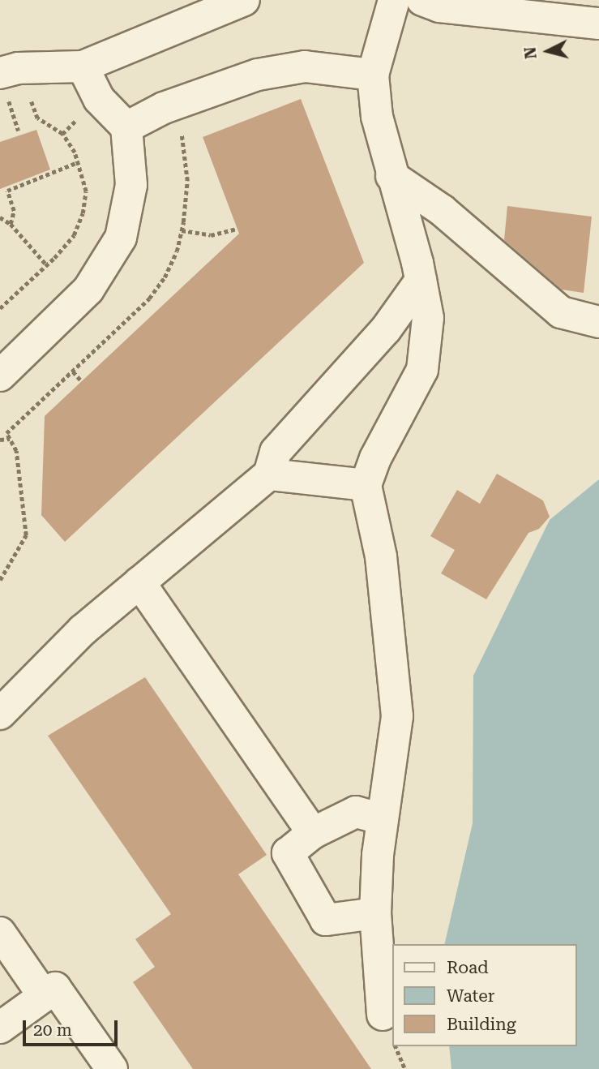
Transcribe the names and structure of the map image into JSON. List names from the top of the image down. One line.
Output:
{"legend":["Road","Water","Building"],"scale_bar":"20 m","north":"left"}
